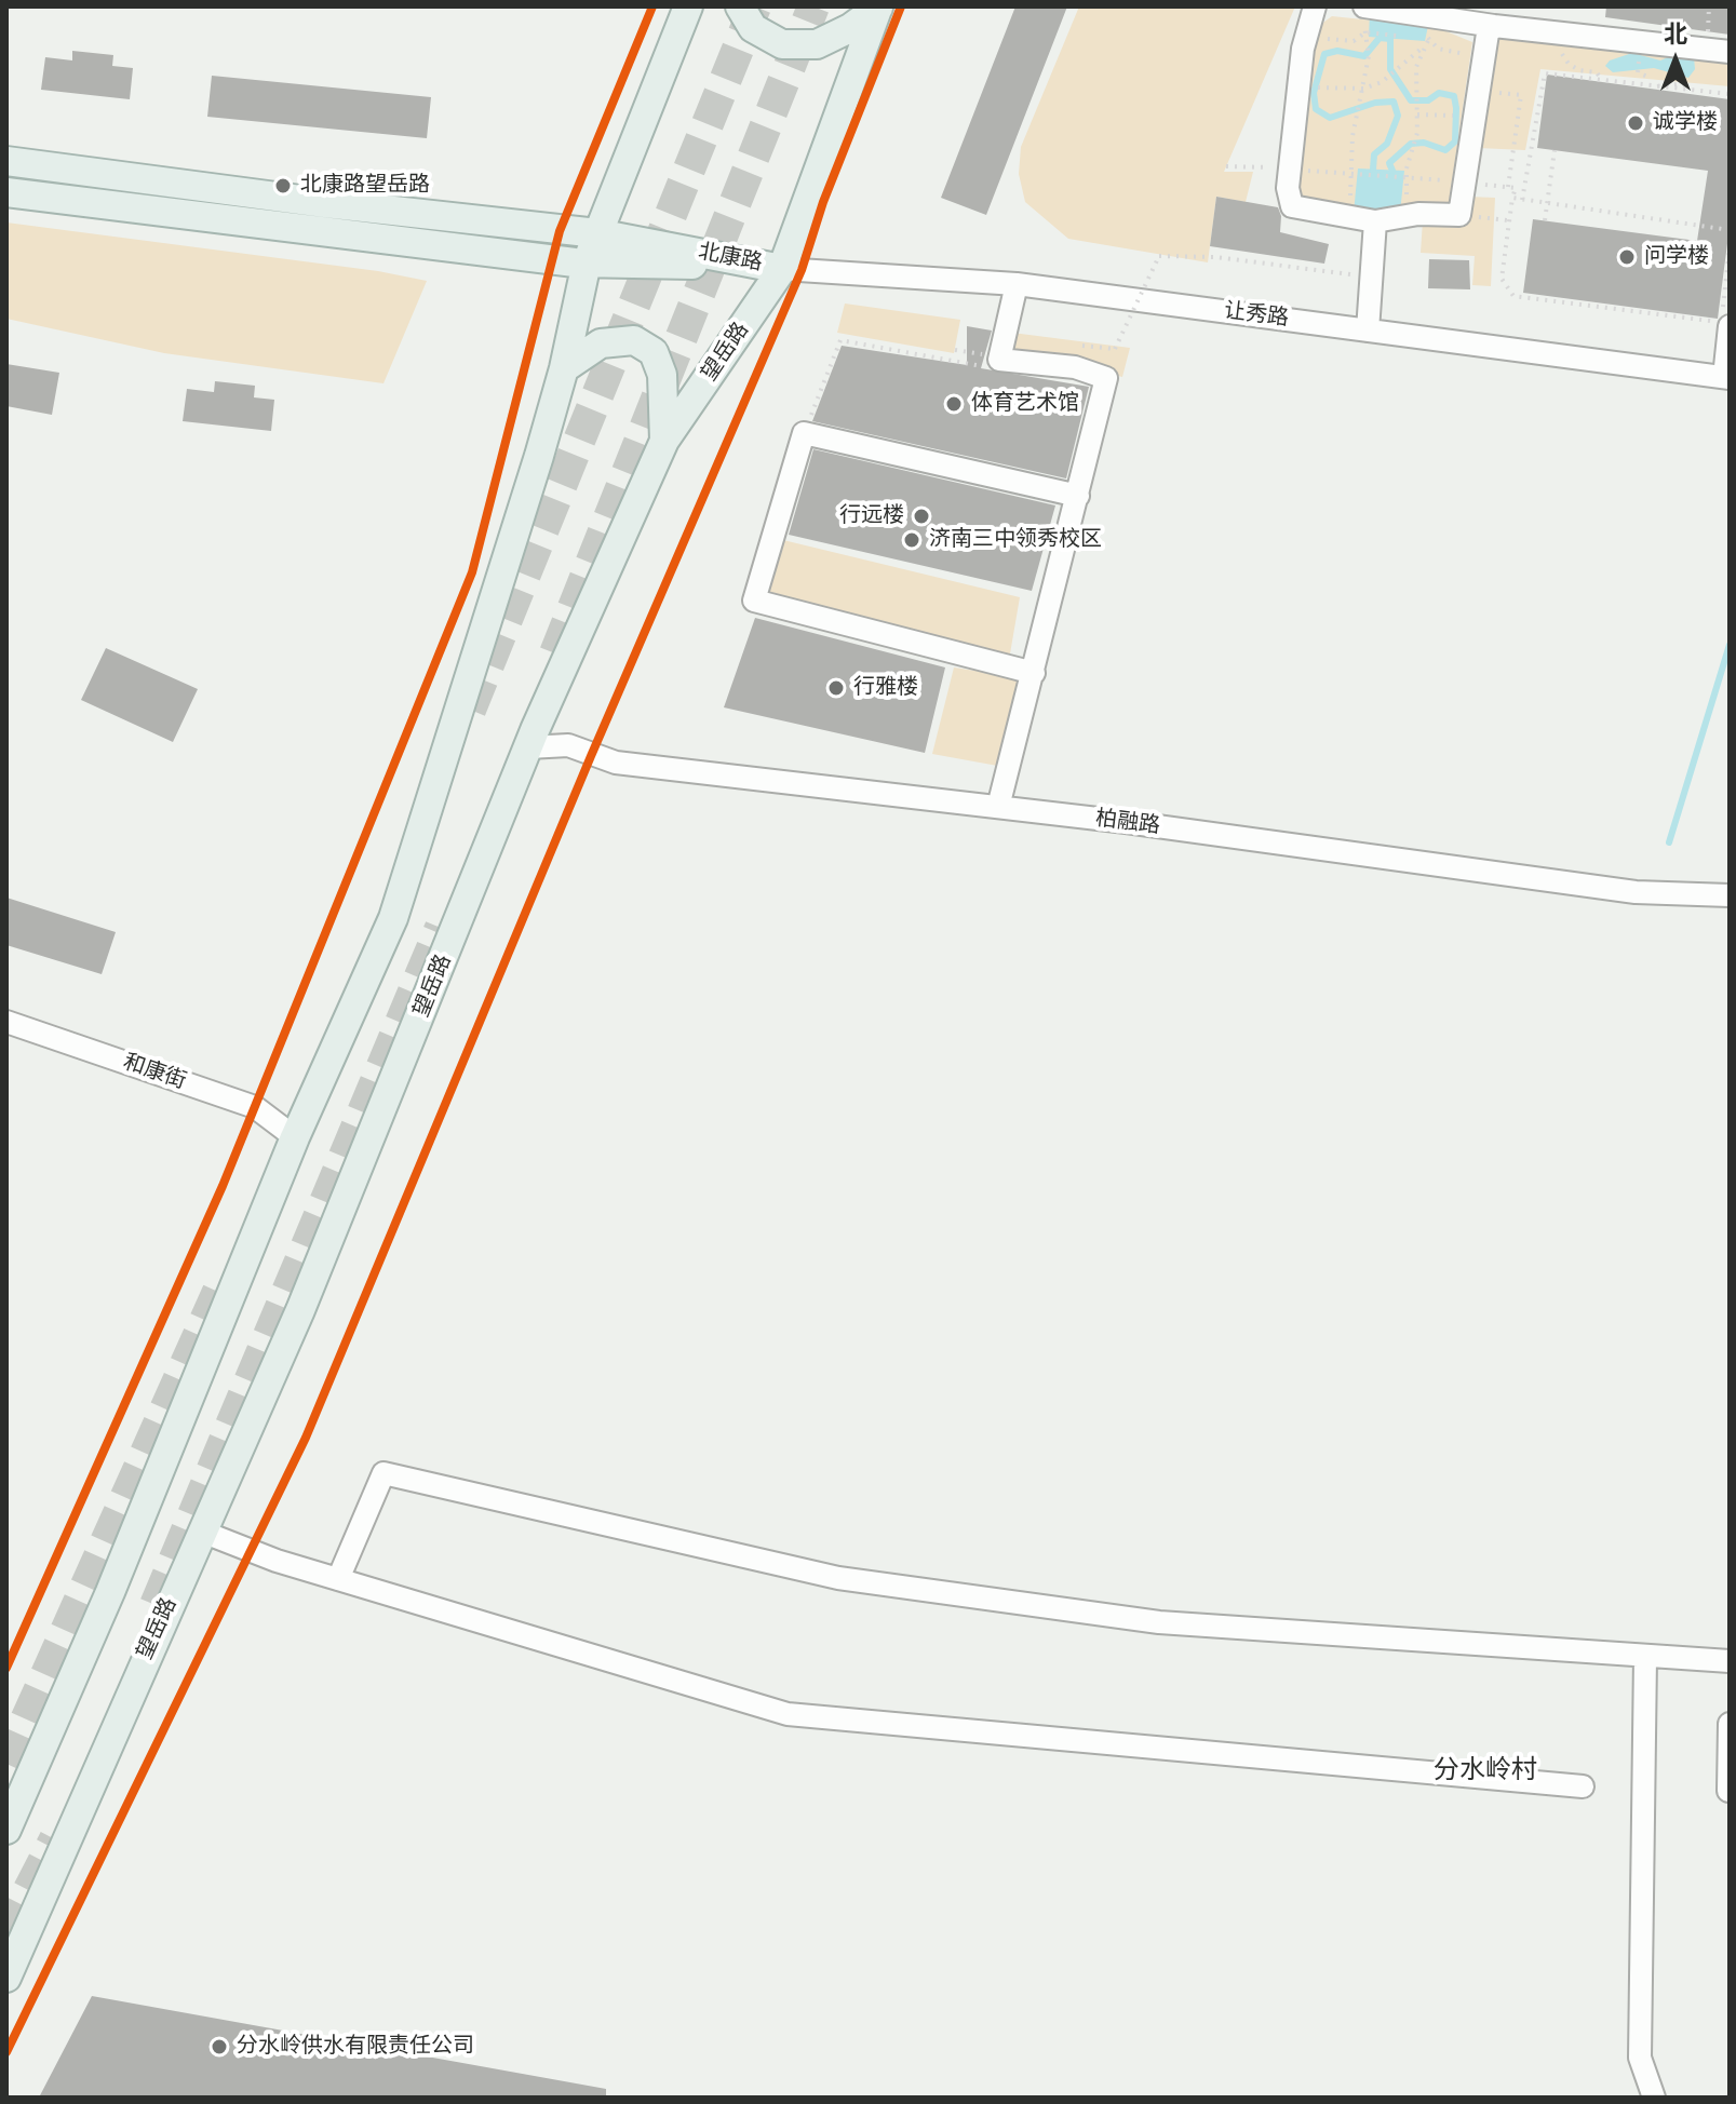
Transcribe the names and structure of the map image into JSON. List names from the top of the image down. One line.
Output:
{"streets":{"main road":["北康路","望岳路"],"street":["让秀路","柏融路","和康街"]},"crossings":[["北康路","让秀路"],["北康路","望岳路"],["让秀路","望岳路"],["望岳路","柏融路"]],"districts":["分水岭村"],"places":["诚学楼","北康路望岳路","问学楼","体育艺术馆","行远楼","济南三中领秀校区","行雅楼","分水岭供水有限责任公司"],"north":"top"}
